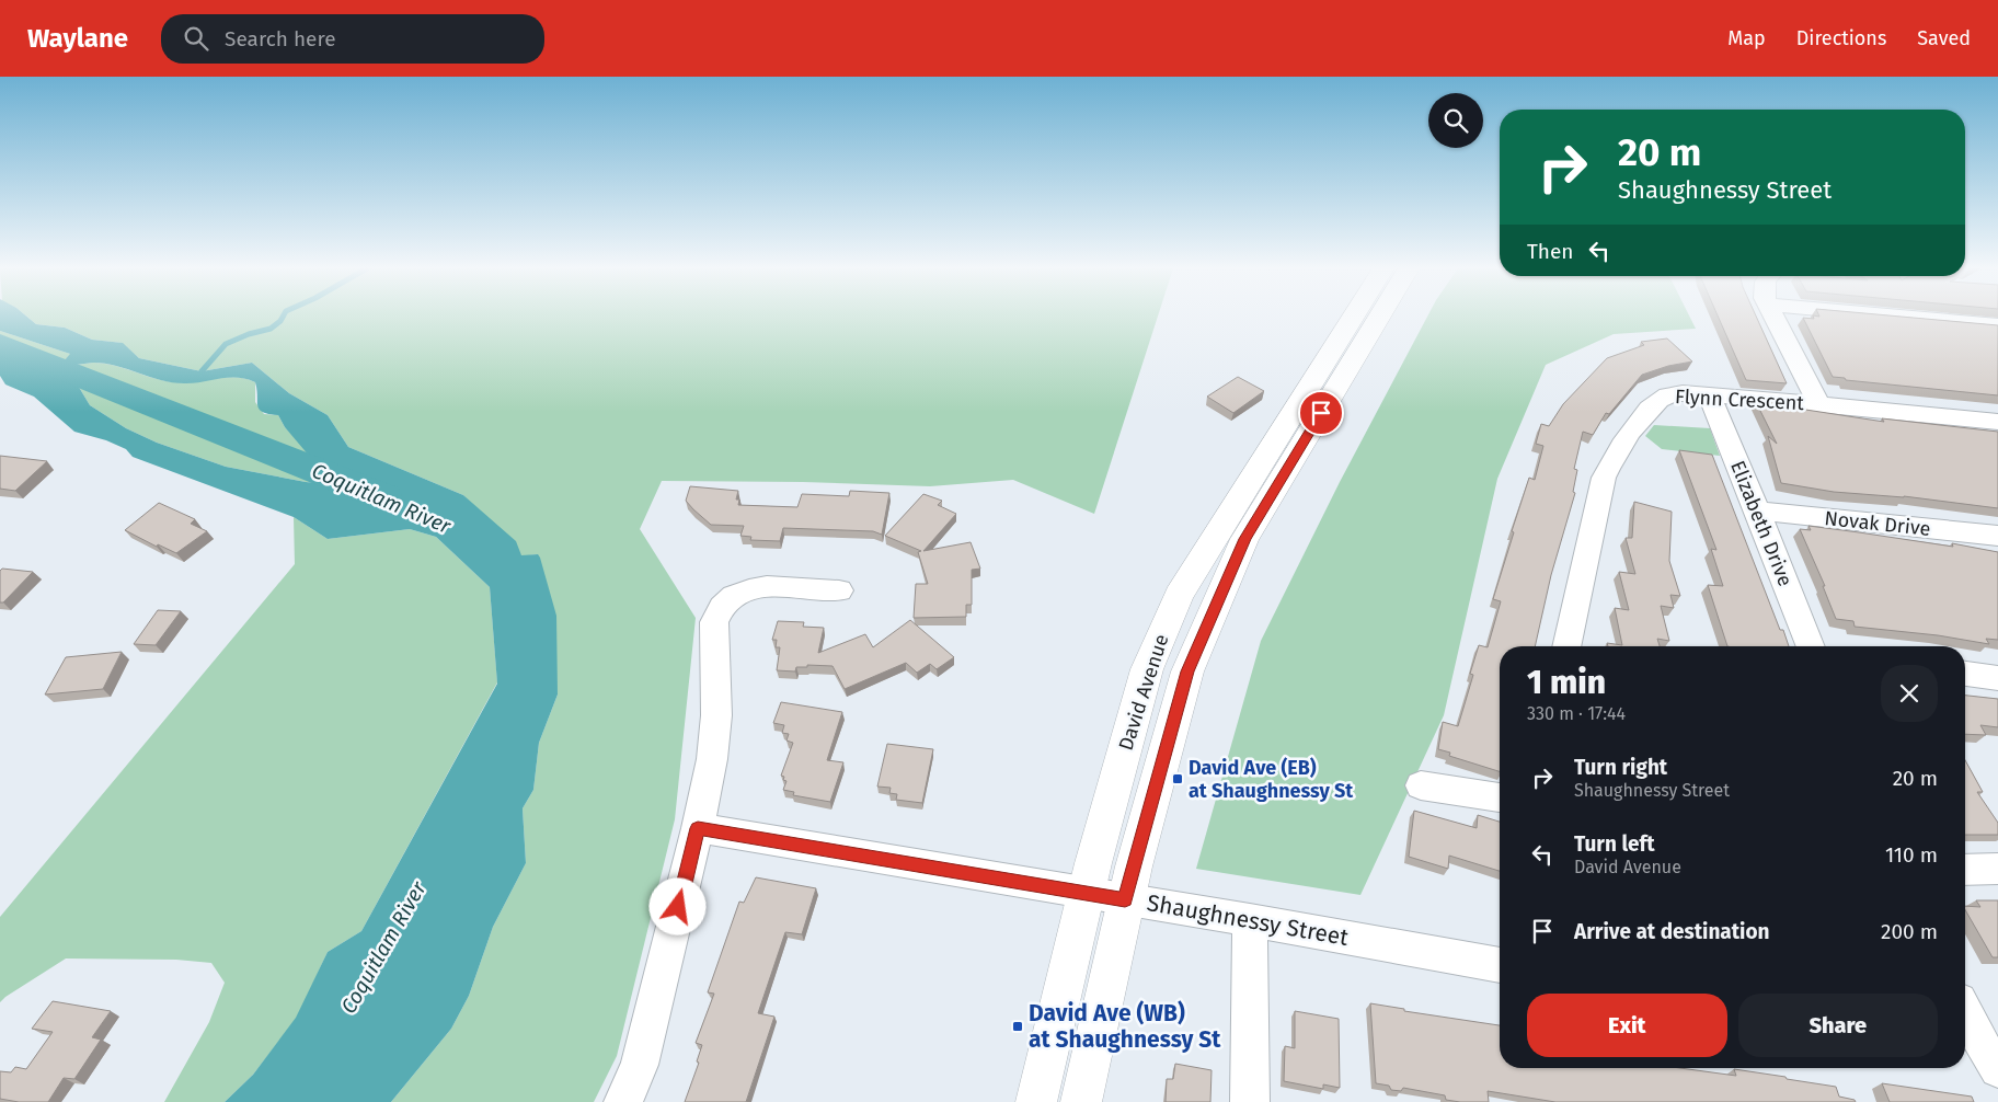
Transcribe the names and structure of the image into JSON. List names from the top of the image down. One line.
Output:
{"streets":{"main road":["David Avenue"],"street":["Flynn Crescent","Elizabeth Drive","Novak Drive","Shaughnessy Street"]},"crossings":[["Flynn Crescent","Elizabeth Drive"],["Elizabeth Drive","Novak Drive"],["David Avenue","Shaughnessy Street"]],"water":["Coquitlam River"],"places":{"transit":["David Ave (EB) at Shaughnessy St","David Ave (WB) at Shaughnessy St"]},"page":{"header":"Waylane","search":"Search here","nav":["Map","Directions","Saved"],"turn":["20 m","Shaughnessy Street"],"then":"Then","heading":["1 min","330 m · 17:44"],"list":[{"name":"Turn right","note":"Shaughnessy Street","value":"20 m"},{"name":"Turn left","note":"David Avenue","value":"110 m"},{"name":"Arrive at destination","value":"200 m"}],"buttons":["Exit","Share"]}}
